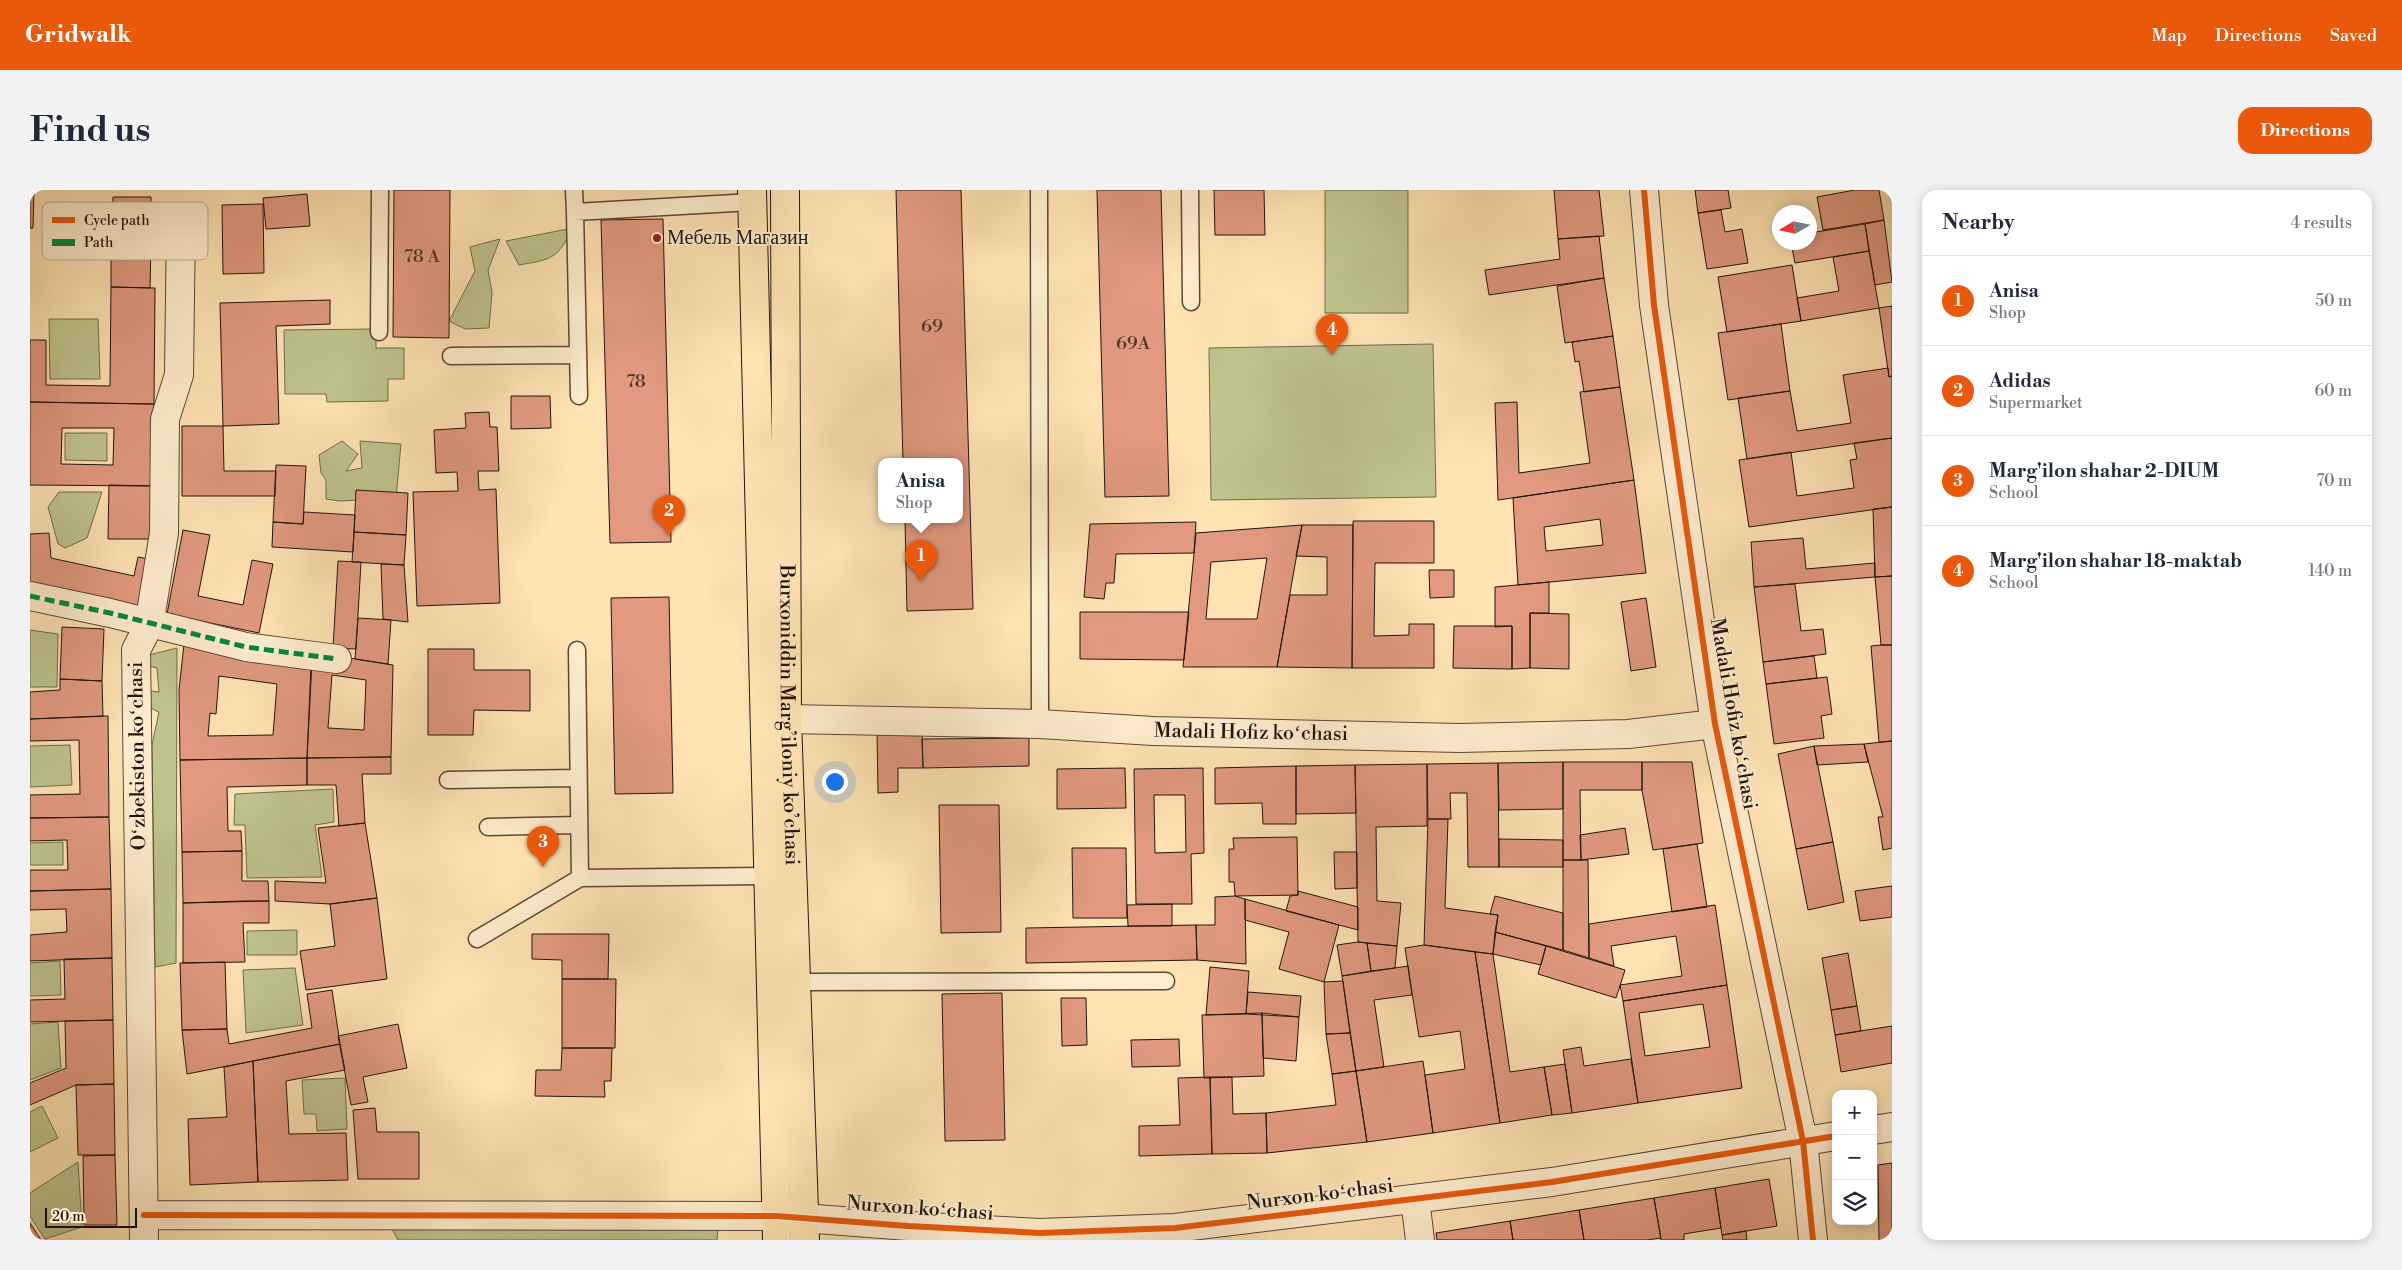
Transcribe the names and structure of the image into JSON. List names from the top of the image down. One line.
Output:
{"streets":{"main road":["Burxoniddin Marg’iloniy ko’chasi"],"street":["Madali Hofiz koʻchasi","Oʻzbekiston koʻchasi","Nurxon koʻchasi"]},"crossings":[["Madali Hofiz koʻchasi","Burxoniddin Marg’iloniy ko’chasi"],["Madali Hofiz koʻchasi","Nurxon koʻchasi"],["Burxoniddin Marg’iloniy ko’chasi","Nurxon koʻchasi"],["Oʻzbekiston koʻchasi","Nurxon koʻchasi"]],"places":["Мебель Магазин"],"house_numbers":["78 A","69","69A","78"],"legend":["Cycle path","Path"],"scale_bar":"20 m","north":"left","page":{"header":"Gridwalk","nav":["Map","Directions","Saved"],"buttons":"Directions","title":"Find us","heading":["Nearby","4 results"],"list":[{"mark":"1","name":"Anisa","note":"Shop","value":"50 m"},{"mark":"2","name":"Adidas","note":"Supermarket","value":"60 m"},{"mark":"3","name":"Marg'ilon shahar 2-DIUM","note":"School","value":"70 m"},{"mark":"4","name":"Marg'ilon shahar 18-maktab","note":"School","value":"140 m"}],"pins":["4","2","1","3"],"popup":["Anisa","Shop"],"map_buttons":["+","−"],"scale":"20 m"}}
